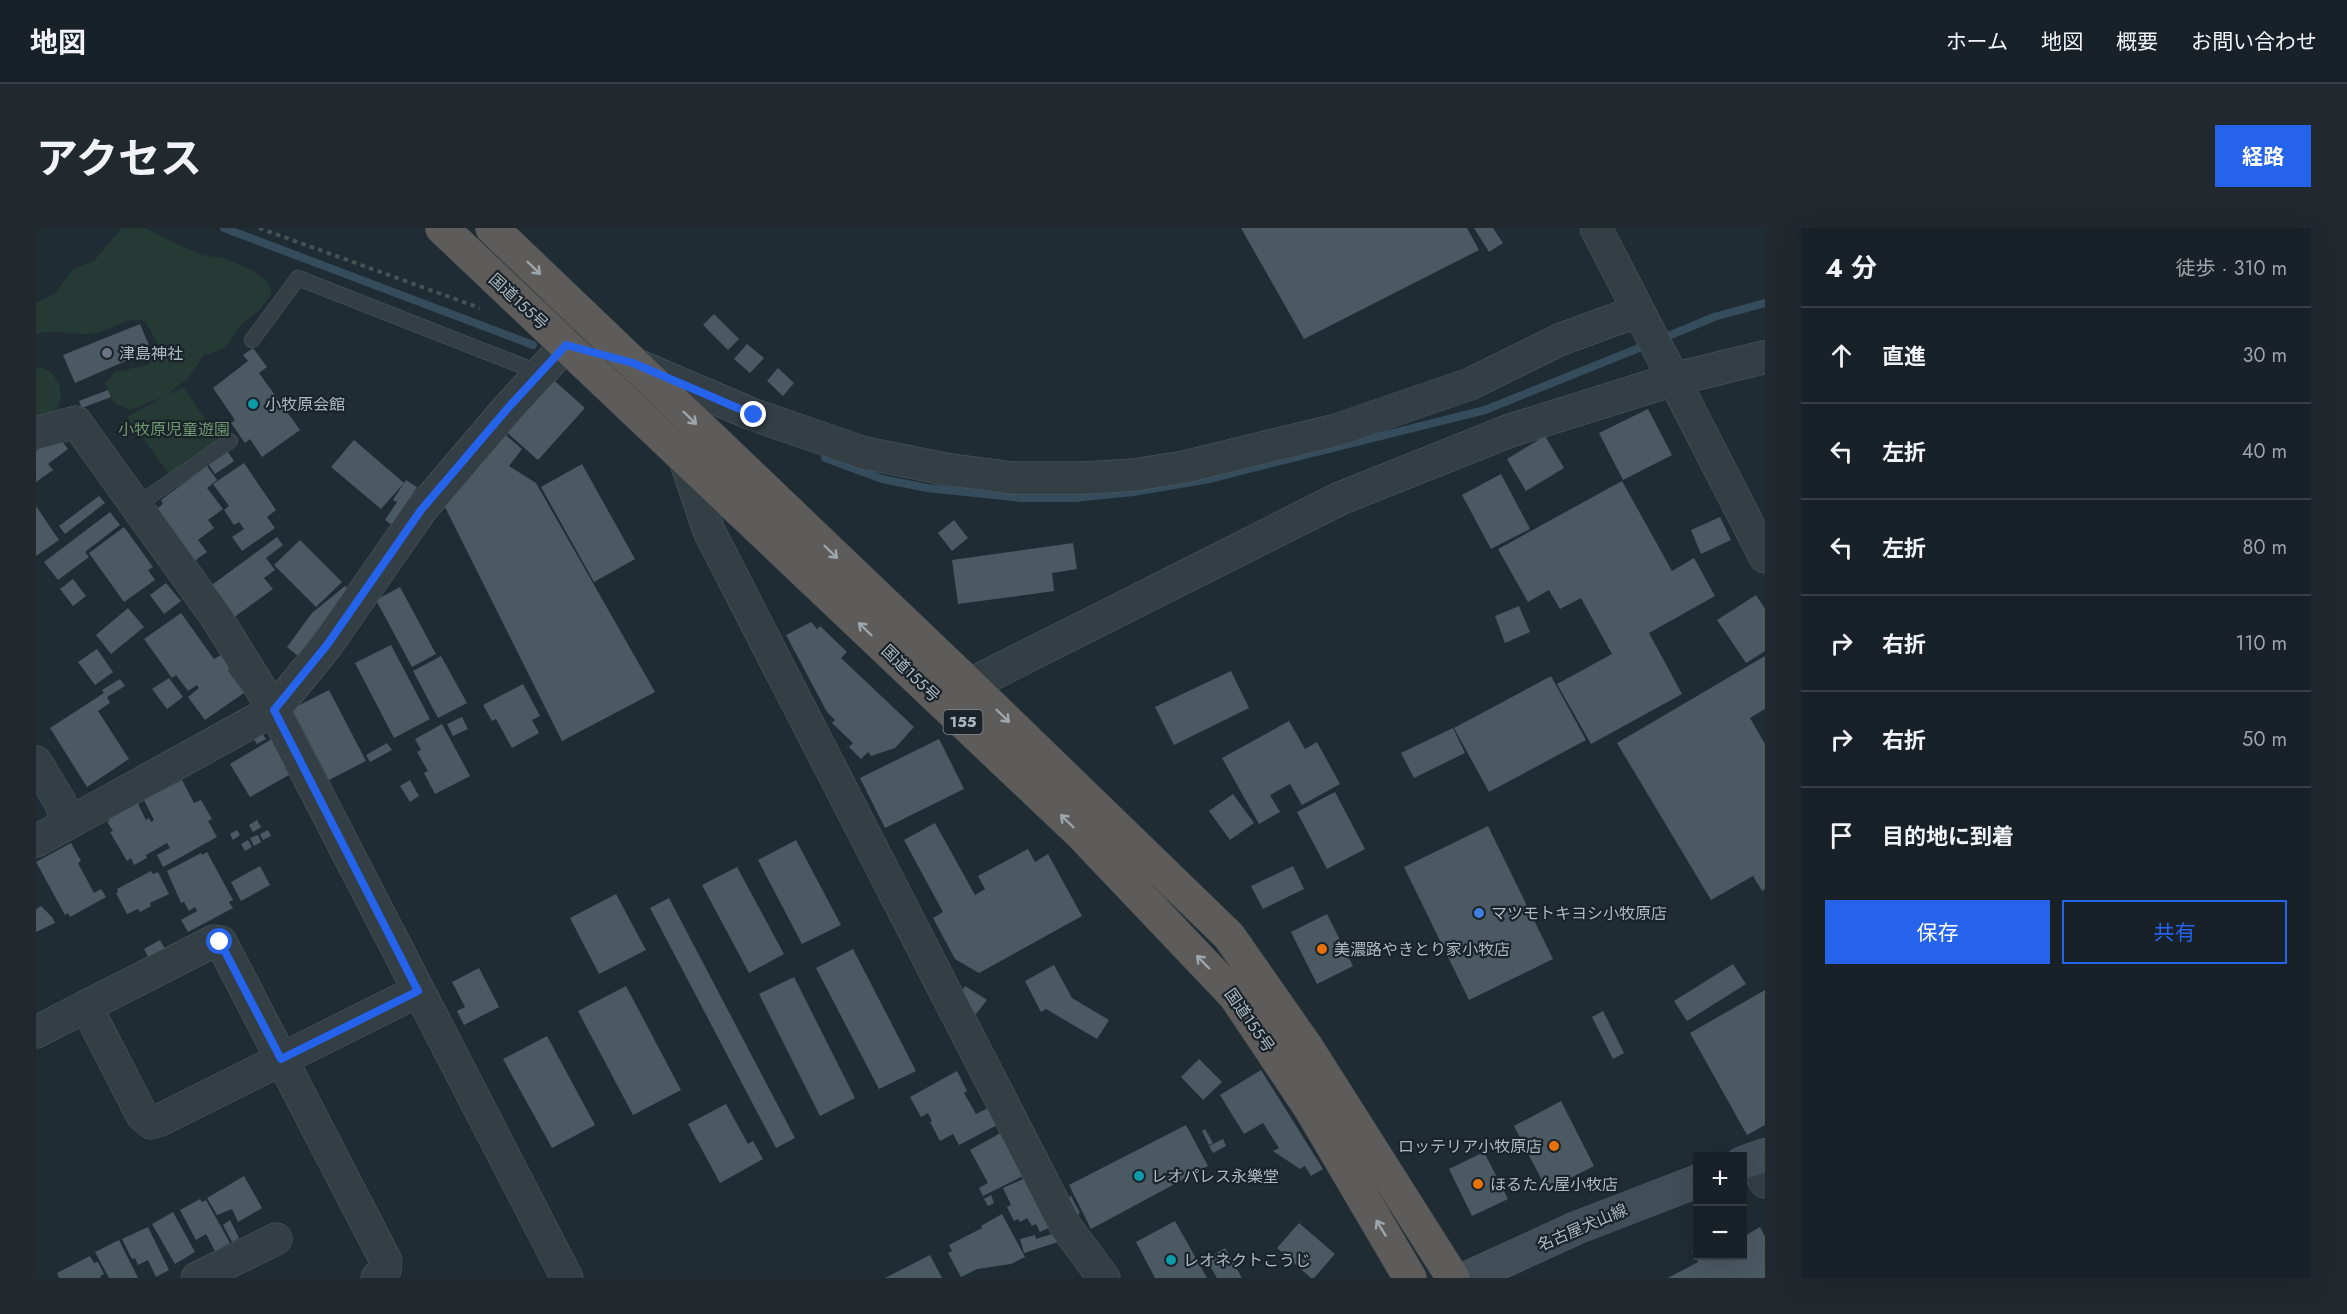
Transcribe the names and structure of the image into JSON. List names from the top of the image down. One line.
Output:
{"streets":{"highway":["国道155号","155"],"main road":["名古屋犬山線"]},"parks":["小牧原児童遊園"],"places":["津島神社","小牧原会館","マツモトキヨシ小牧原店","美濃路やきとり家小牧店","ロッテリア小牧原店","レオパレス永樂堂","ほるたん屋小牧店","レオネクトこうじ"],"page":{"header":"地図","nav":["ホーム","地図","概要","お問い合わせ"],"title":"アクセス","buttons":["経路",["保存","共有"]],"heading":["4 分","徒歩 · 310 m"],"list":[["直進","30 m"],["左折","40 m"],["左折","80 m"],["右折","110 m"],["右折","50 m"],"目的地に到着"],"map_buttons":["+","−"]}}
